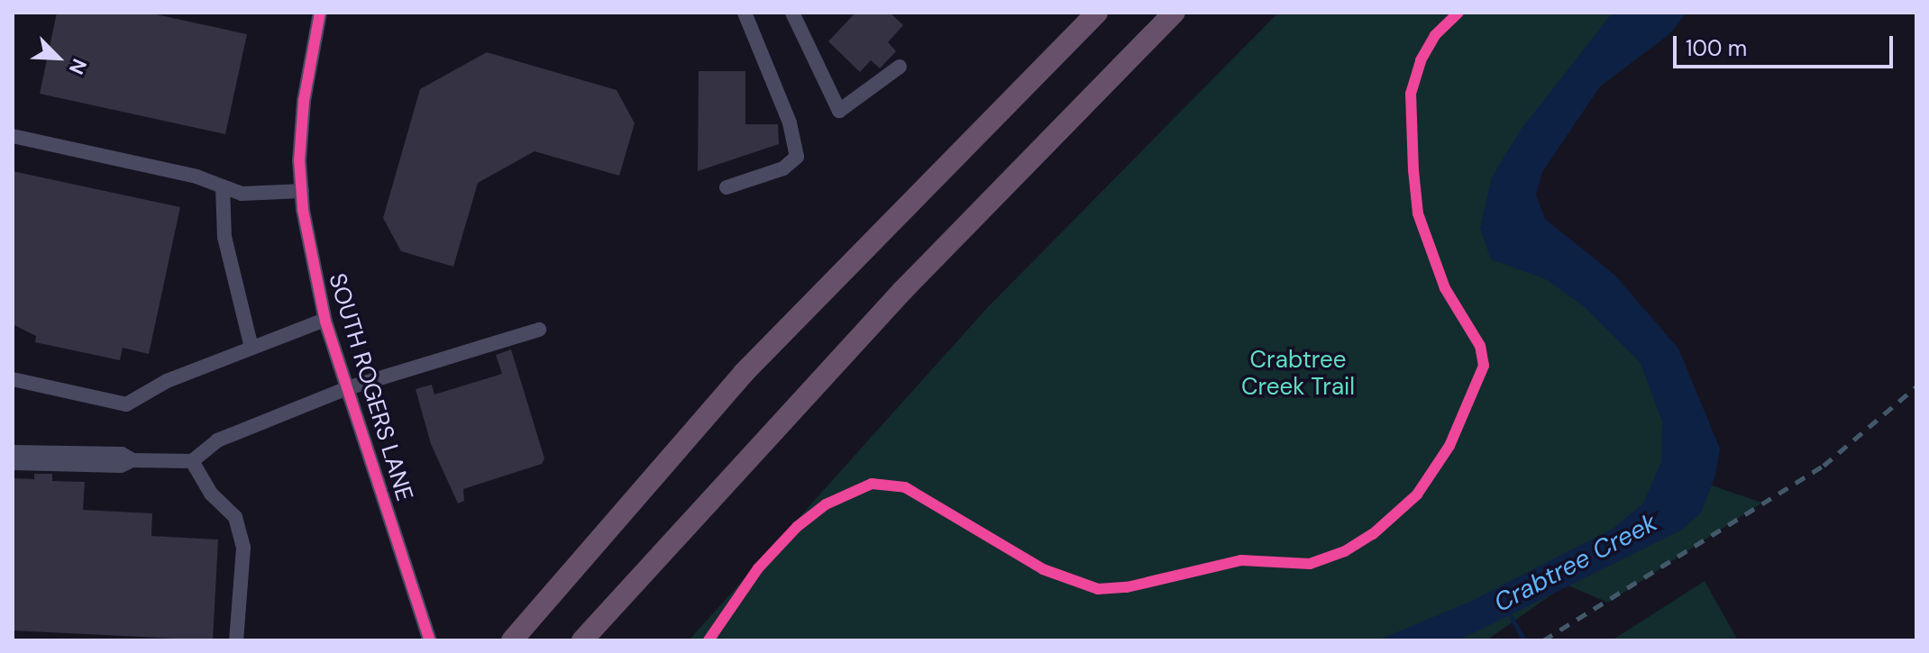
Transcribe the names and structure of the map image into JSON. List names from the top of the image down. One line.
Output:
{"streets":{"street":["SOUTH ROGERS LANE"]},"water":["Crabtree Creek"],"parks":["Crabtree Creek Trail"],"scale_bar":"100 m","north":"bottom right"}
